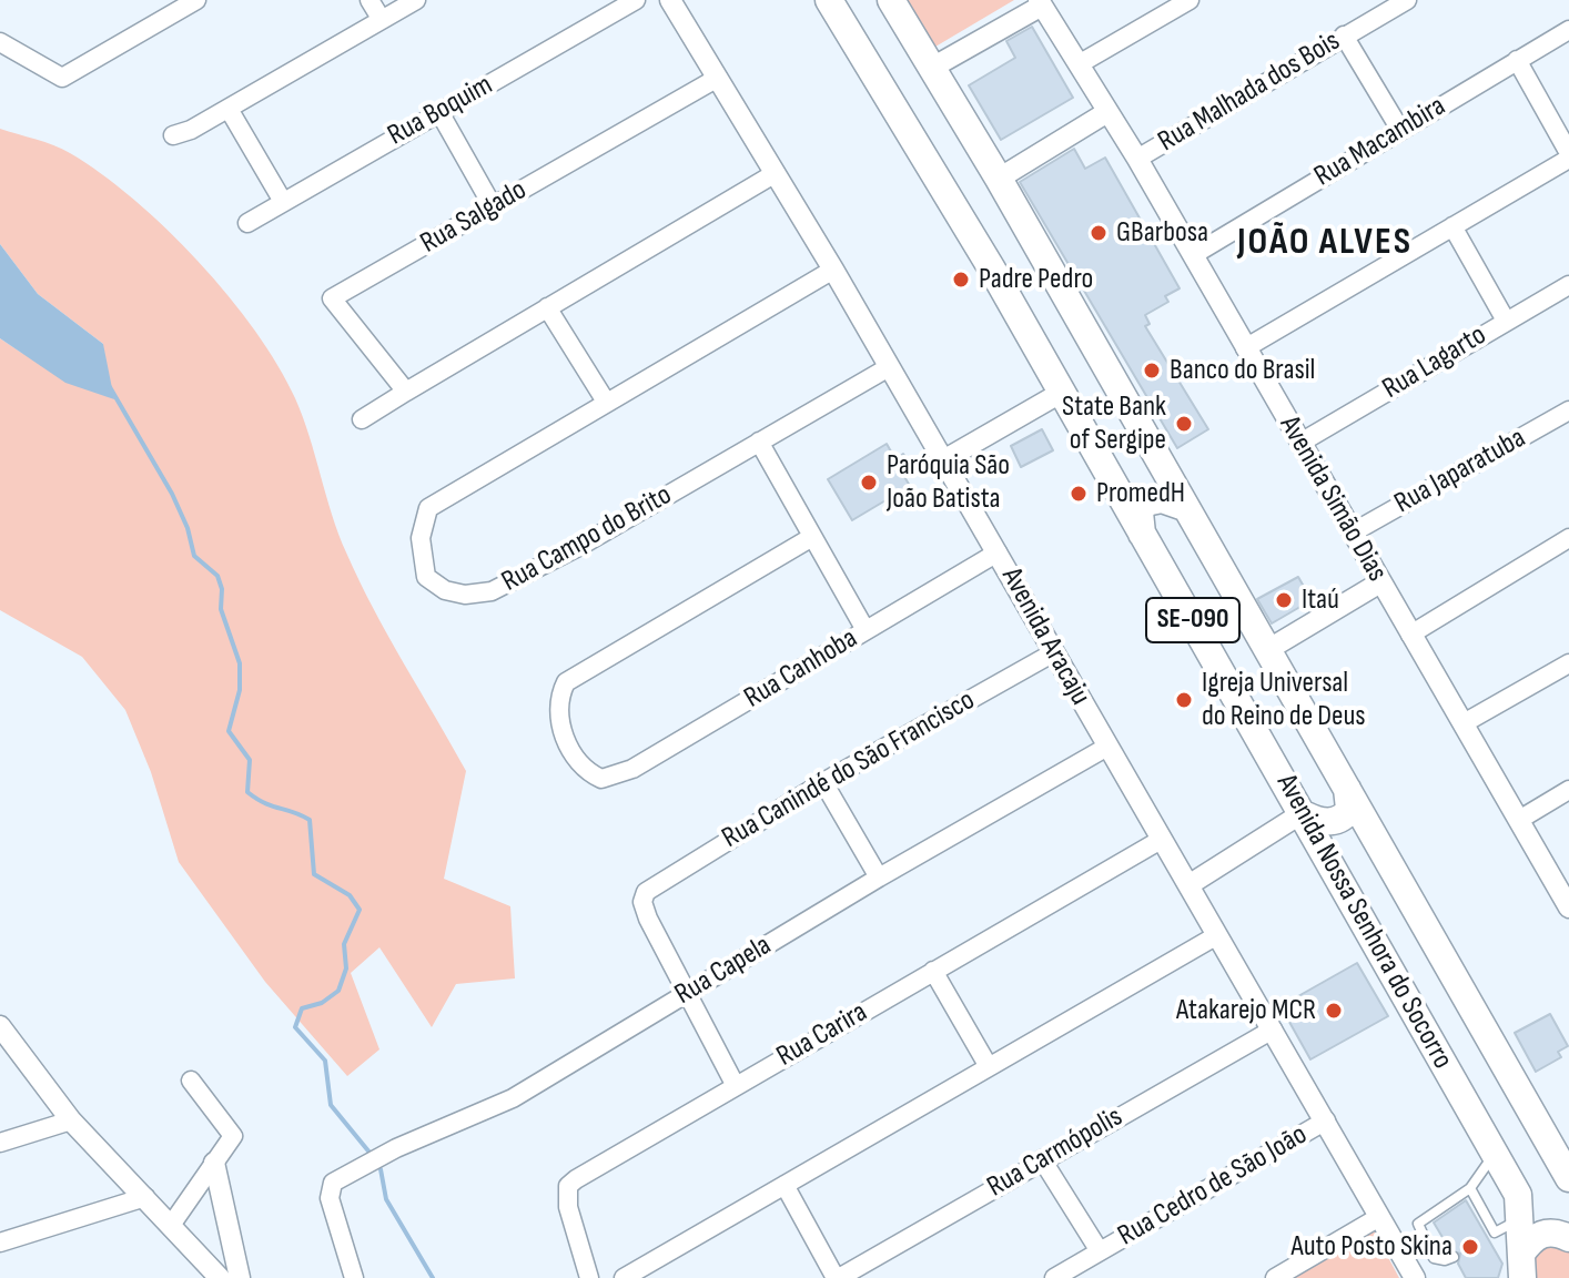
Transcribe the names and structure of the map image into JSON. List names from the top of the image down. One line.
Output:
{"streets":{"main road":["SE-090","Avenida Nossa Senhora do Socorro"],"street":["Rua Malhada dos Bois","Rua Boquim","Rua Macambira","Rua Salgado","Rua Lagarto","Rua Japaratuba","Avenida Simão Dias","Rua Campo do Brito","Avenida Aracaju","Rua Canhoba","Rua Canindé do São Francisco","Rua Capela","Rua Carira","Rua Carmópolis","Rua Cedro de São João"]},"crossings":[["Rua Malhada dos Bois","Avenida Simão Dias"],["Rua Macambira","Avenida Simão Dias"],["Rua Salgado","Avenida Aracaju"],["Rua Lagarto","Avenida Simão Dias"],["Rua Japaratuba","Avenida Simão Dias"],["Rua Campo do Brito","Avenida Aracaju"],["Avenida Aracaju","Rua Canhoba"],["Avenida Aracaju","Rua Canindé do São Francisco"],["Avenida Aracaju","Rua Capela"],["Avenida Aracaju","Rua Carira"],["Avenida Aracaju","Rua Carmópolis"],["Avenida Aracaju","Rua Cedro de São João"],["Rua Canindé do São Francisco","Rua Capela"]],"districts":["JOÃO ALVES"],"places":["GBarbosa","Padre Pedro","Banco do Brasil","State Bank of Sergipe","Paróquia São João Batista","PromedH","Itaú","Igreja Universal do Reino de Deus","Atakarejo MCR","Auto Posto Skina"]}
